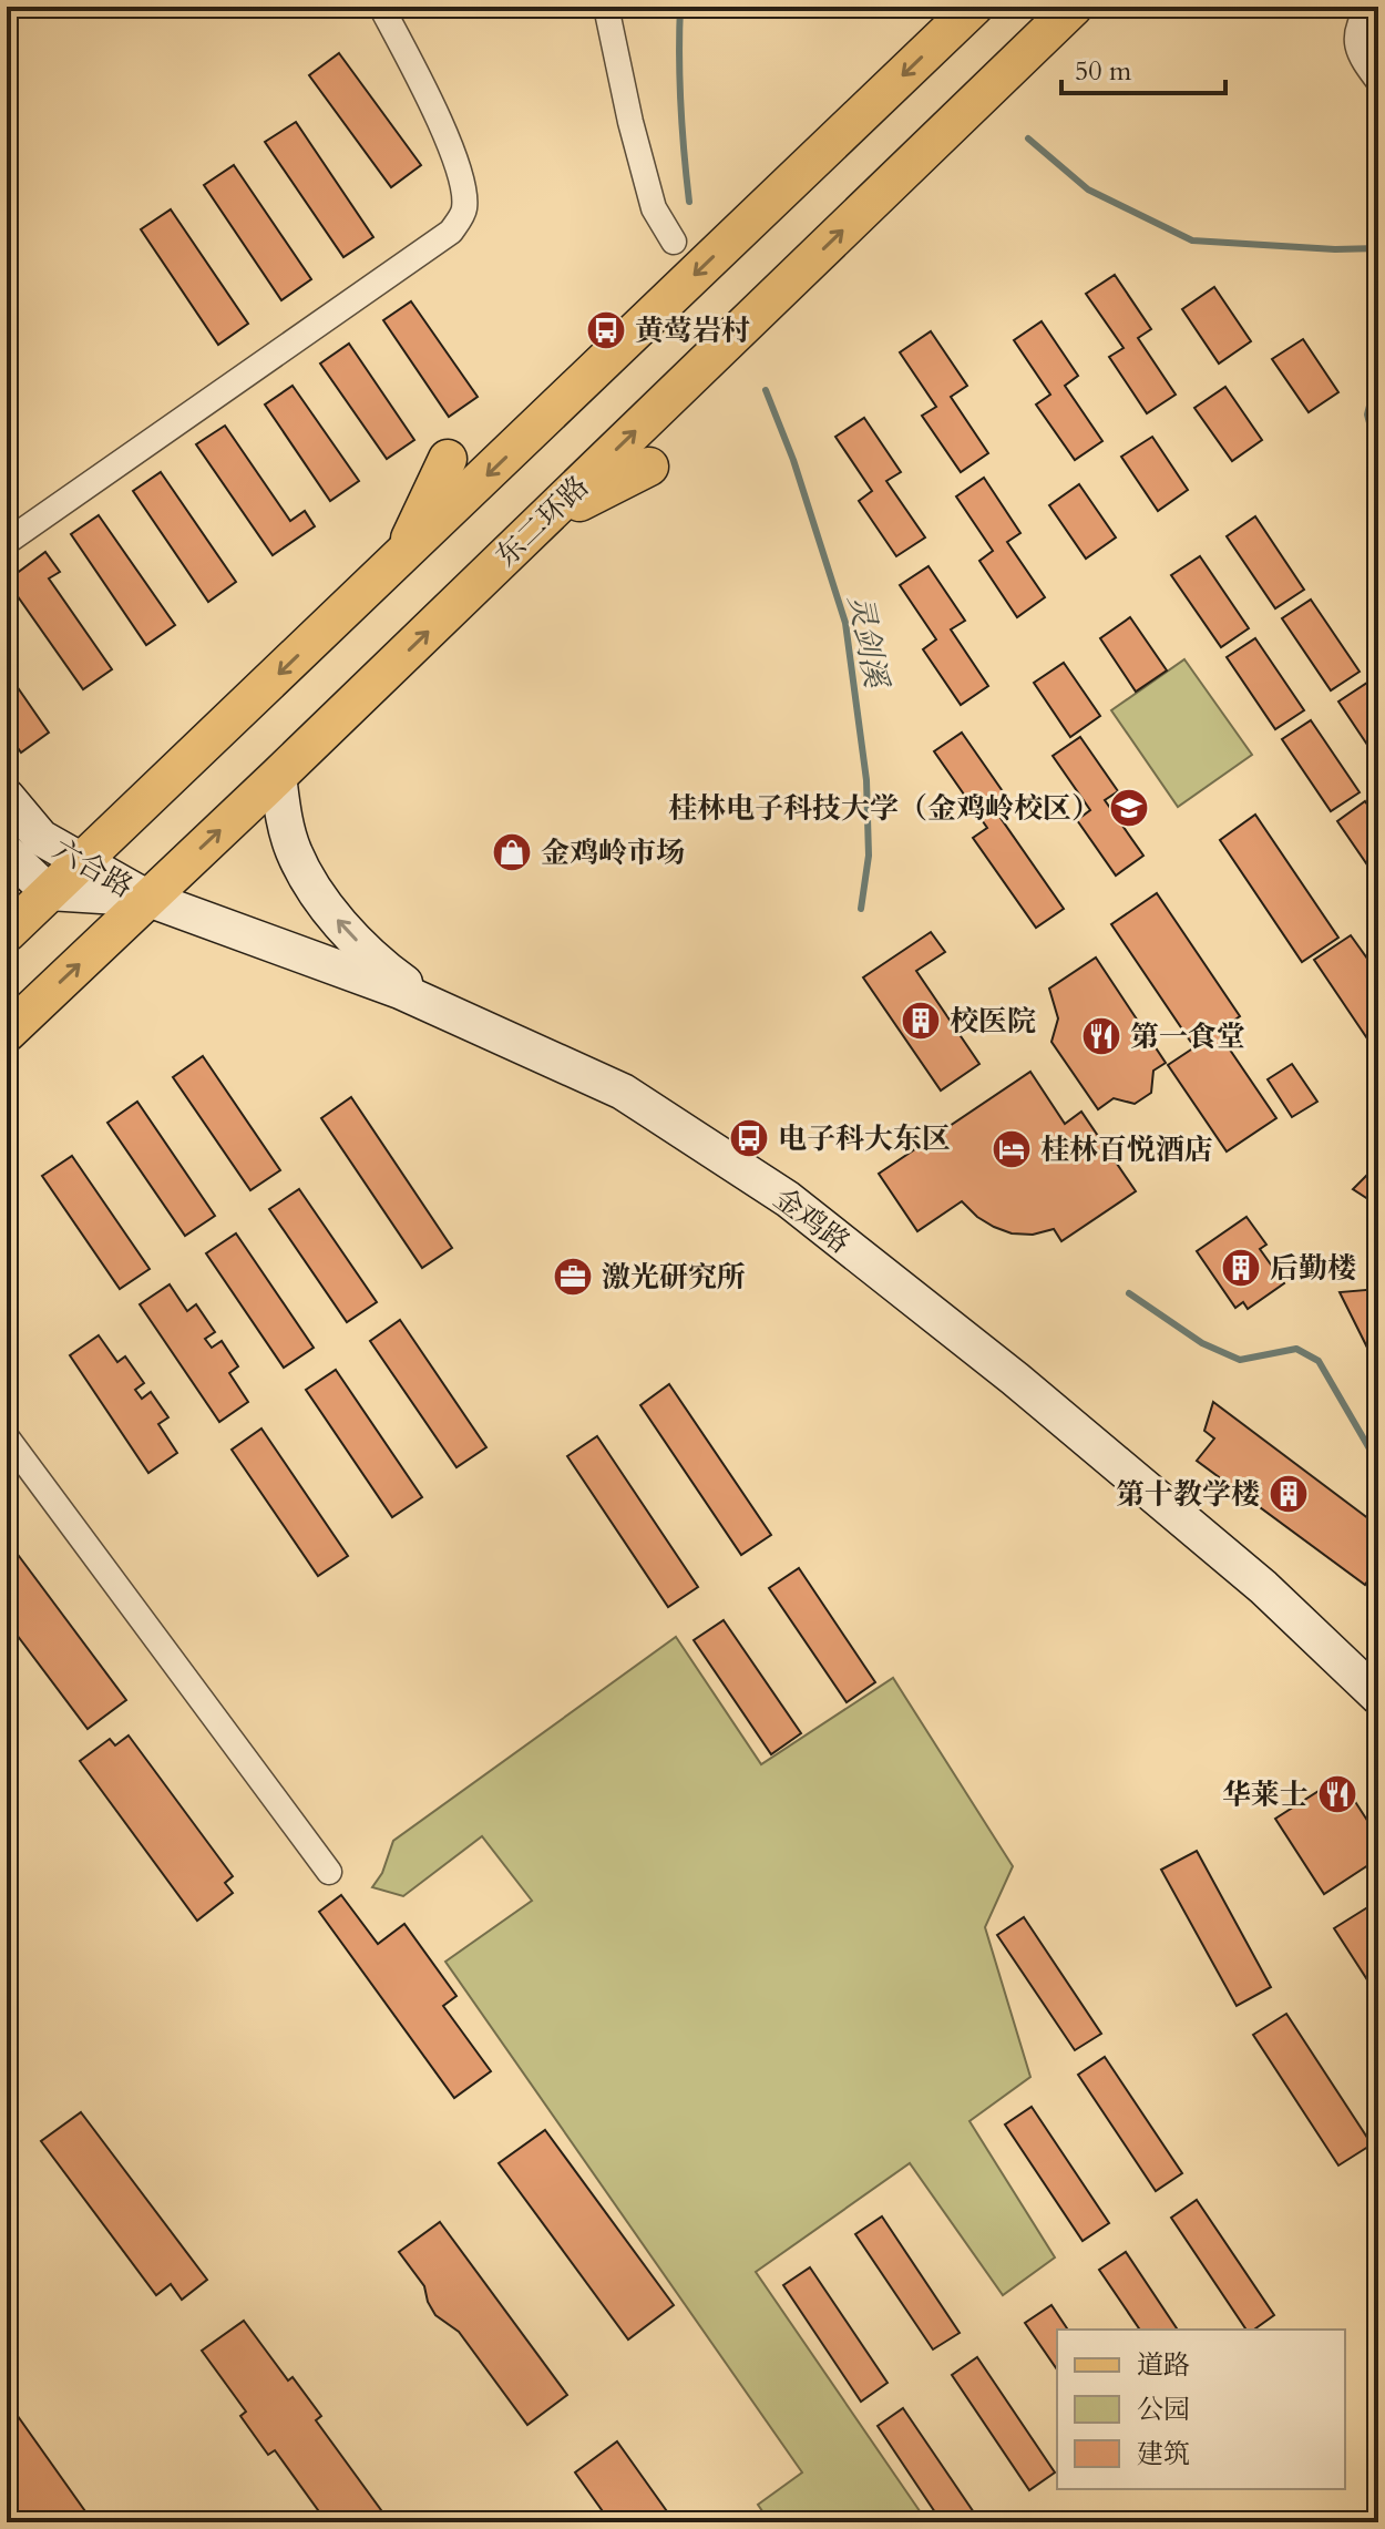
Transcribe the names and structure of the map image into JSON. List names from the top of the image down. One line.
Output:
{"streets":{"main road":["东二环路","六合路","金鸡路"]},"crossings":[["东二环路","六合路"],["东二环路","金鸡路"],["六合路","金鸡路"]],"water":["灵剑溪"],"places":{"bus stop":["黄莺岩村","电子科大东区"],"school or university":["桂林电子科技大学（金鸡岭校区）"],"shop":["金鸡岭市场"],"building":["校医院","后勤楼","第十教学楼"],"restaurant":["第一食堂","华莱士"],"hotel":["桂林百悦酒店"],"office":["激光研究所"]},"legend":["道路","公园","建筑"],"scale_bar":"50 m"}
